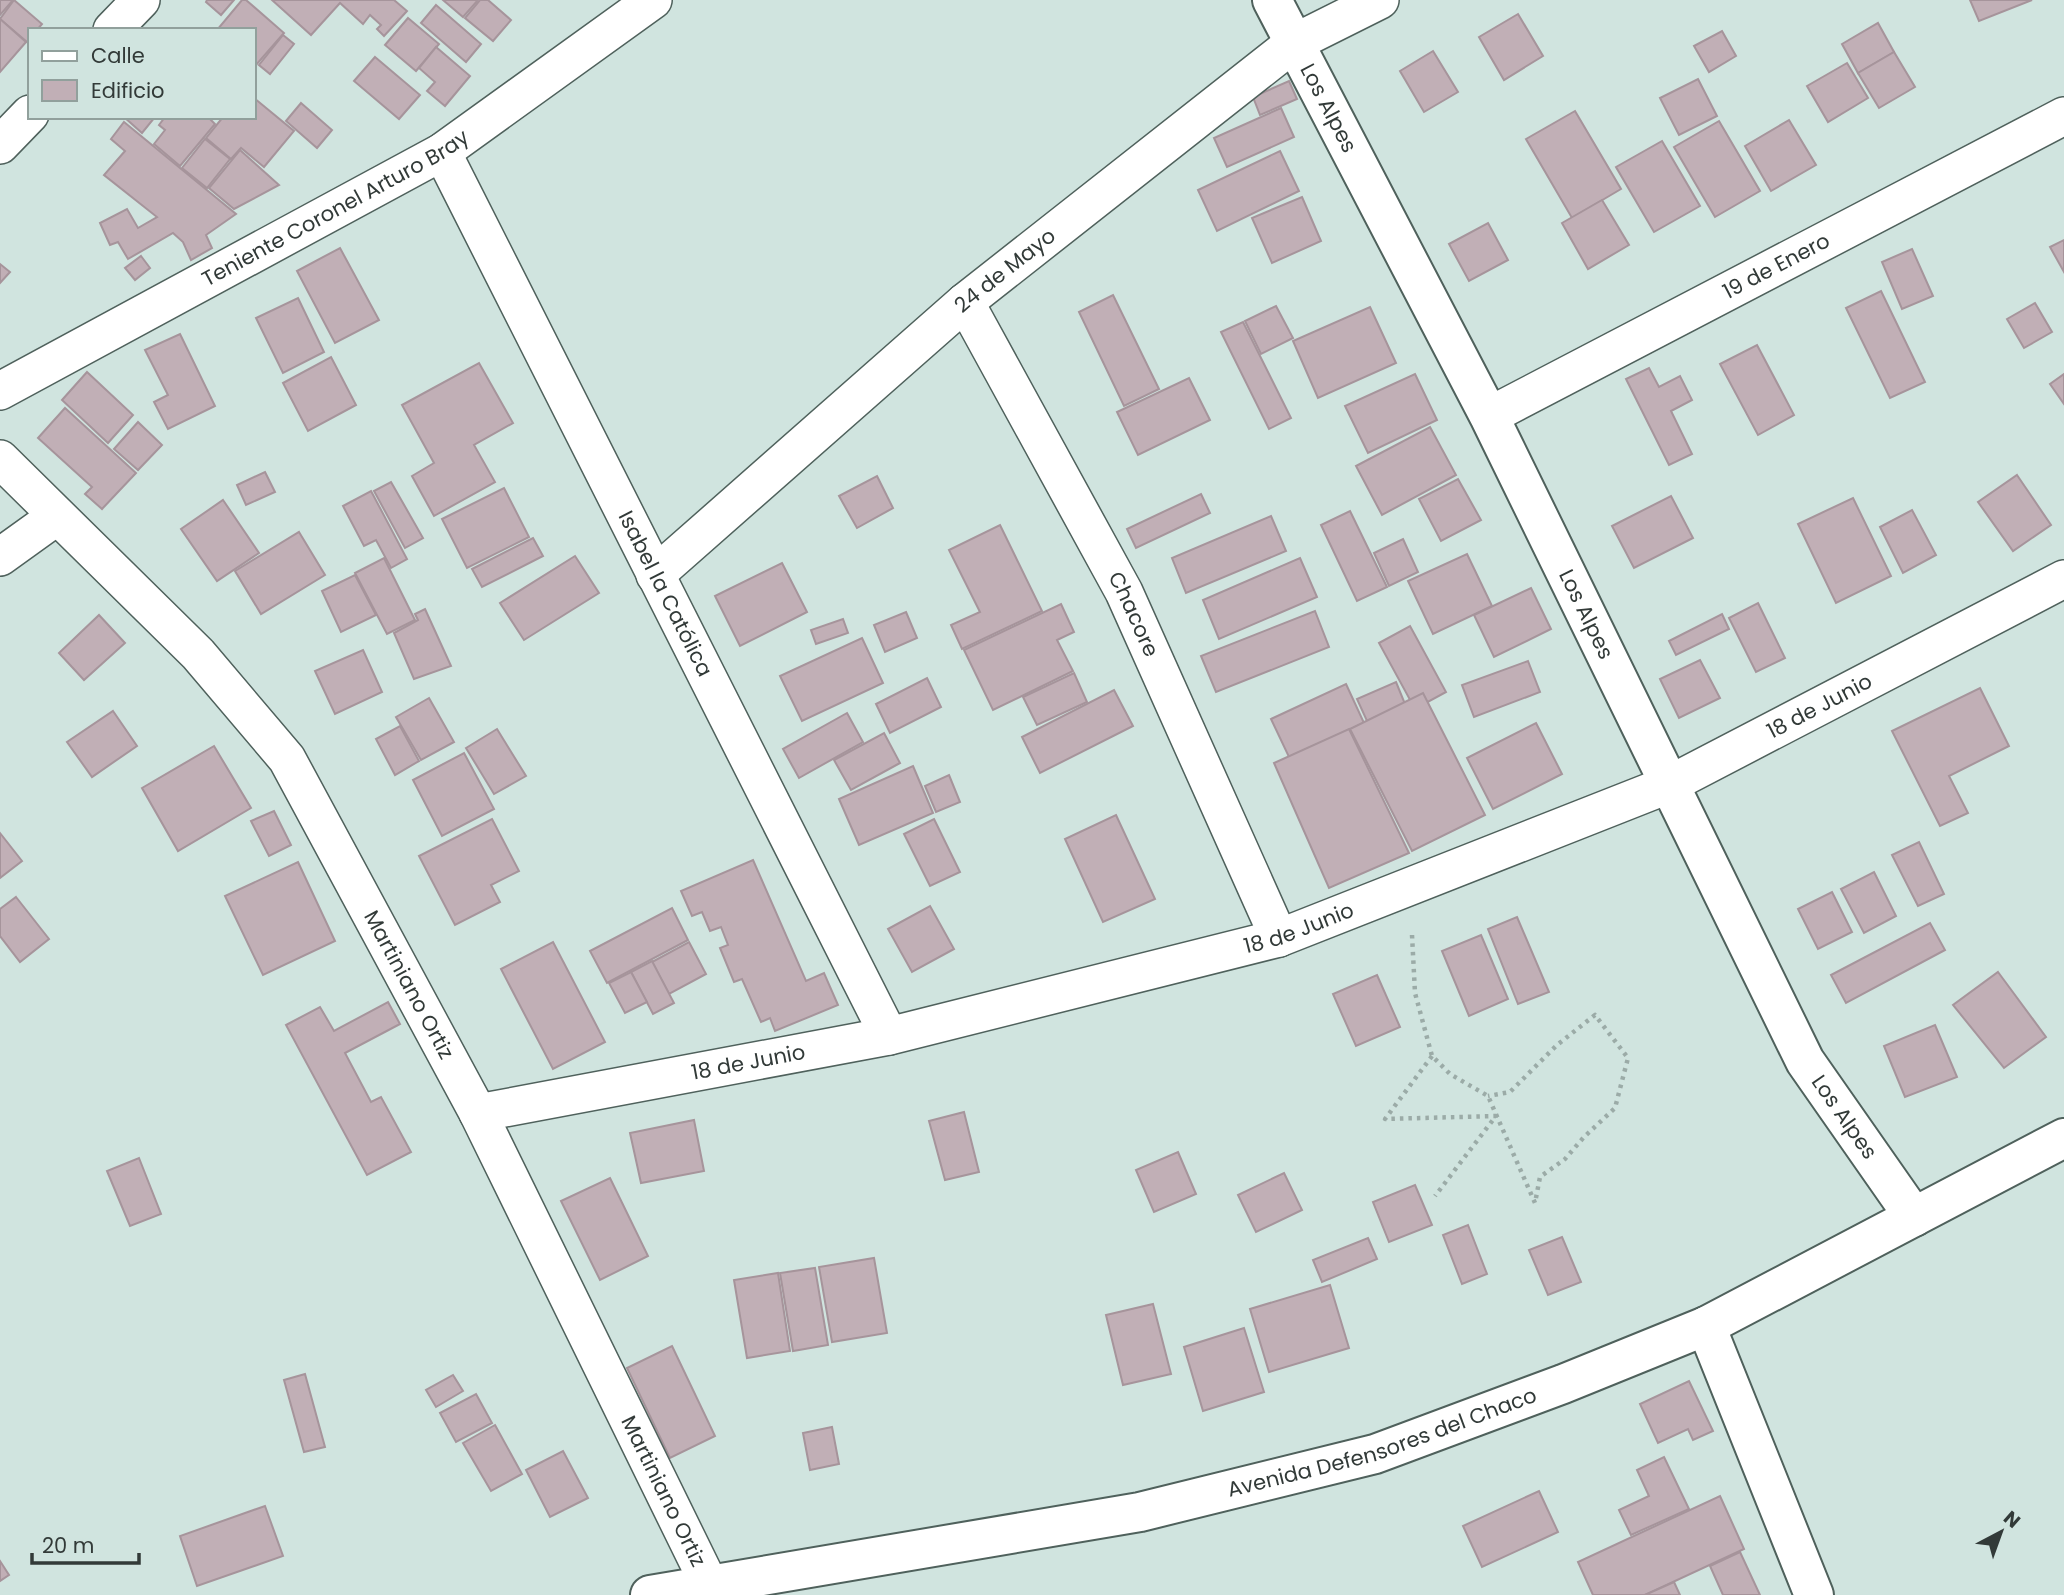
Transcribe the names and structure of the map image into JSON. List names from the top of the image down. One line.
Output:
{"streets":{"street":["Los Alpes","Teniente Coronel Arturo Bray","19 de Enero","24 de Mayo","Isabel la Católica","Chacore","18 de Junio","Martiniano Ortiz","Avenida Defensores del Chaco"]},"crossings":[["Los Alpes","19 de Enero"],["Los Alpes","24 de Mayo"],["Los Alpes","18 de Junio"],["Los Alpes","Avenida Defensores del Chaco"],["Teniente Coronel Arturo Bray","Isabel la Católica"],["24 de Mayo","Isabel la Católica"],["24 de Mayo","Chacore"],["Isabel la Católica","18 de Junio"],["Chacore","18 de Junio"],["18 de Junio","Martiniano Ortiz"],["Martiniano Ortiz","Avenida Defensores del Chaco"]],"legend":["Calle","Edificio"],"scale_bar":"20 m","north":"top right"}
